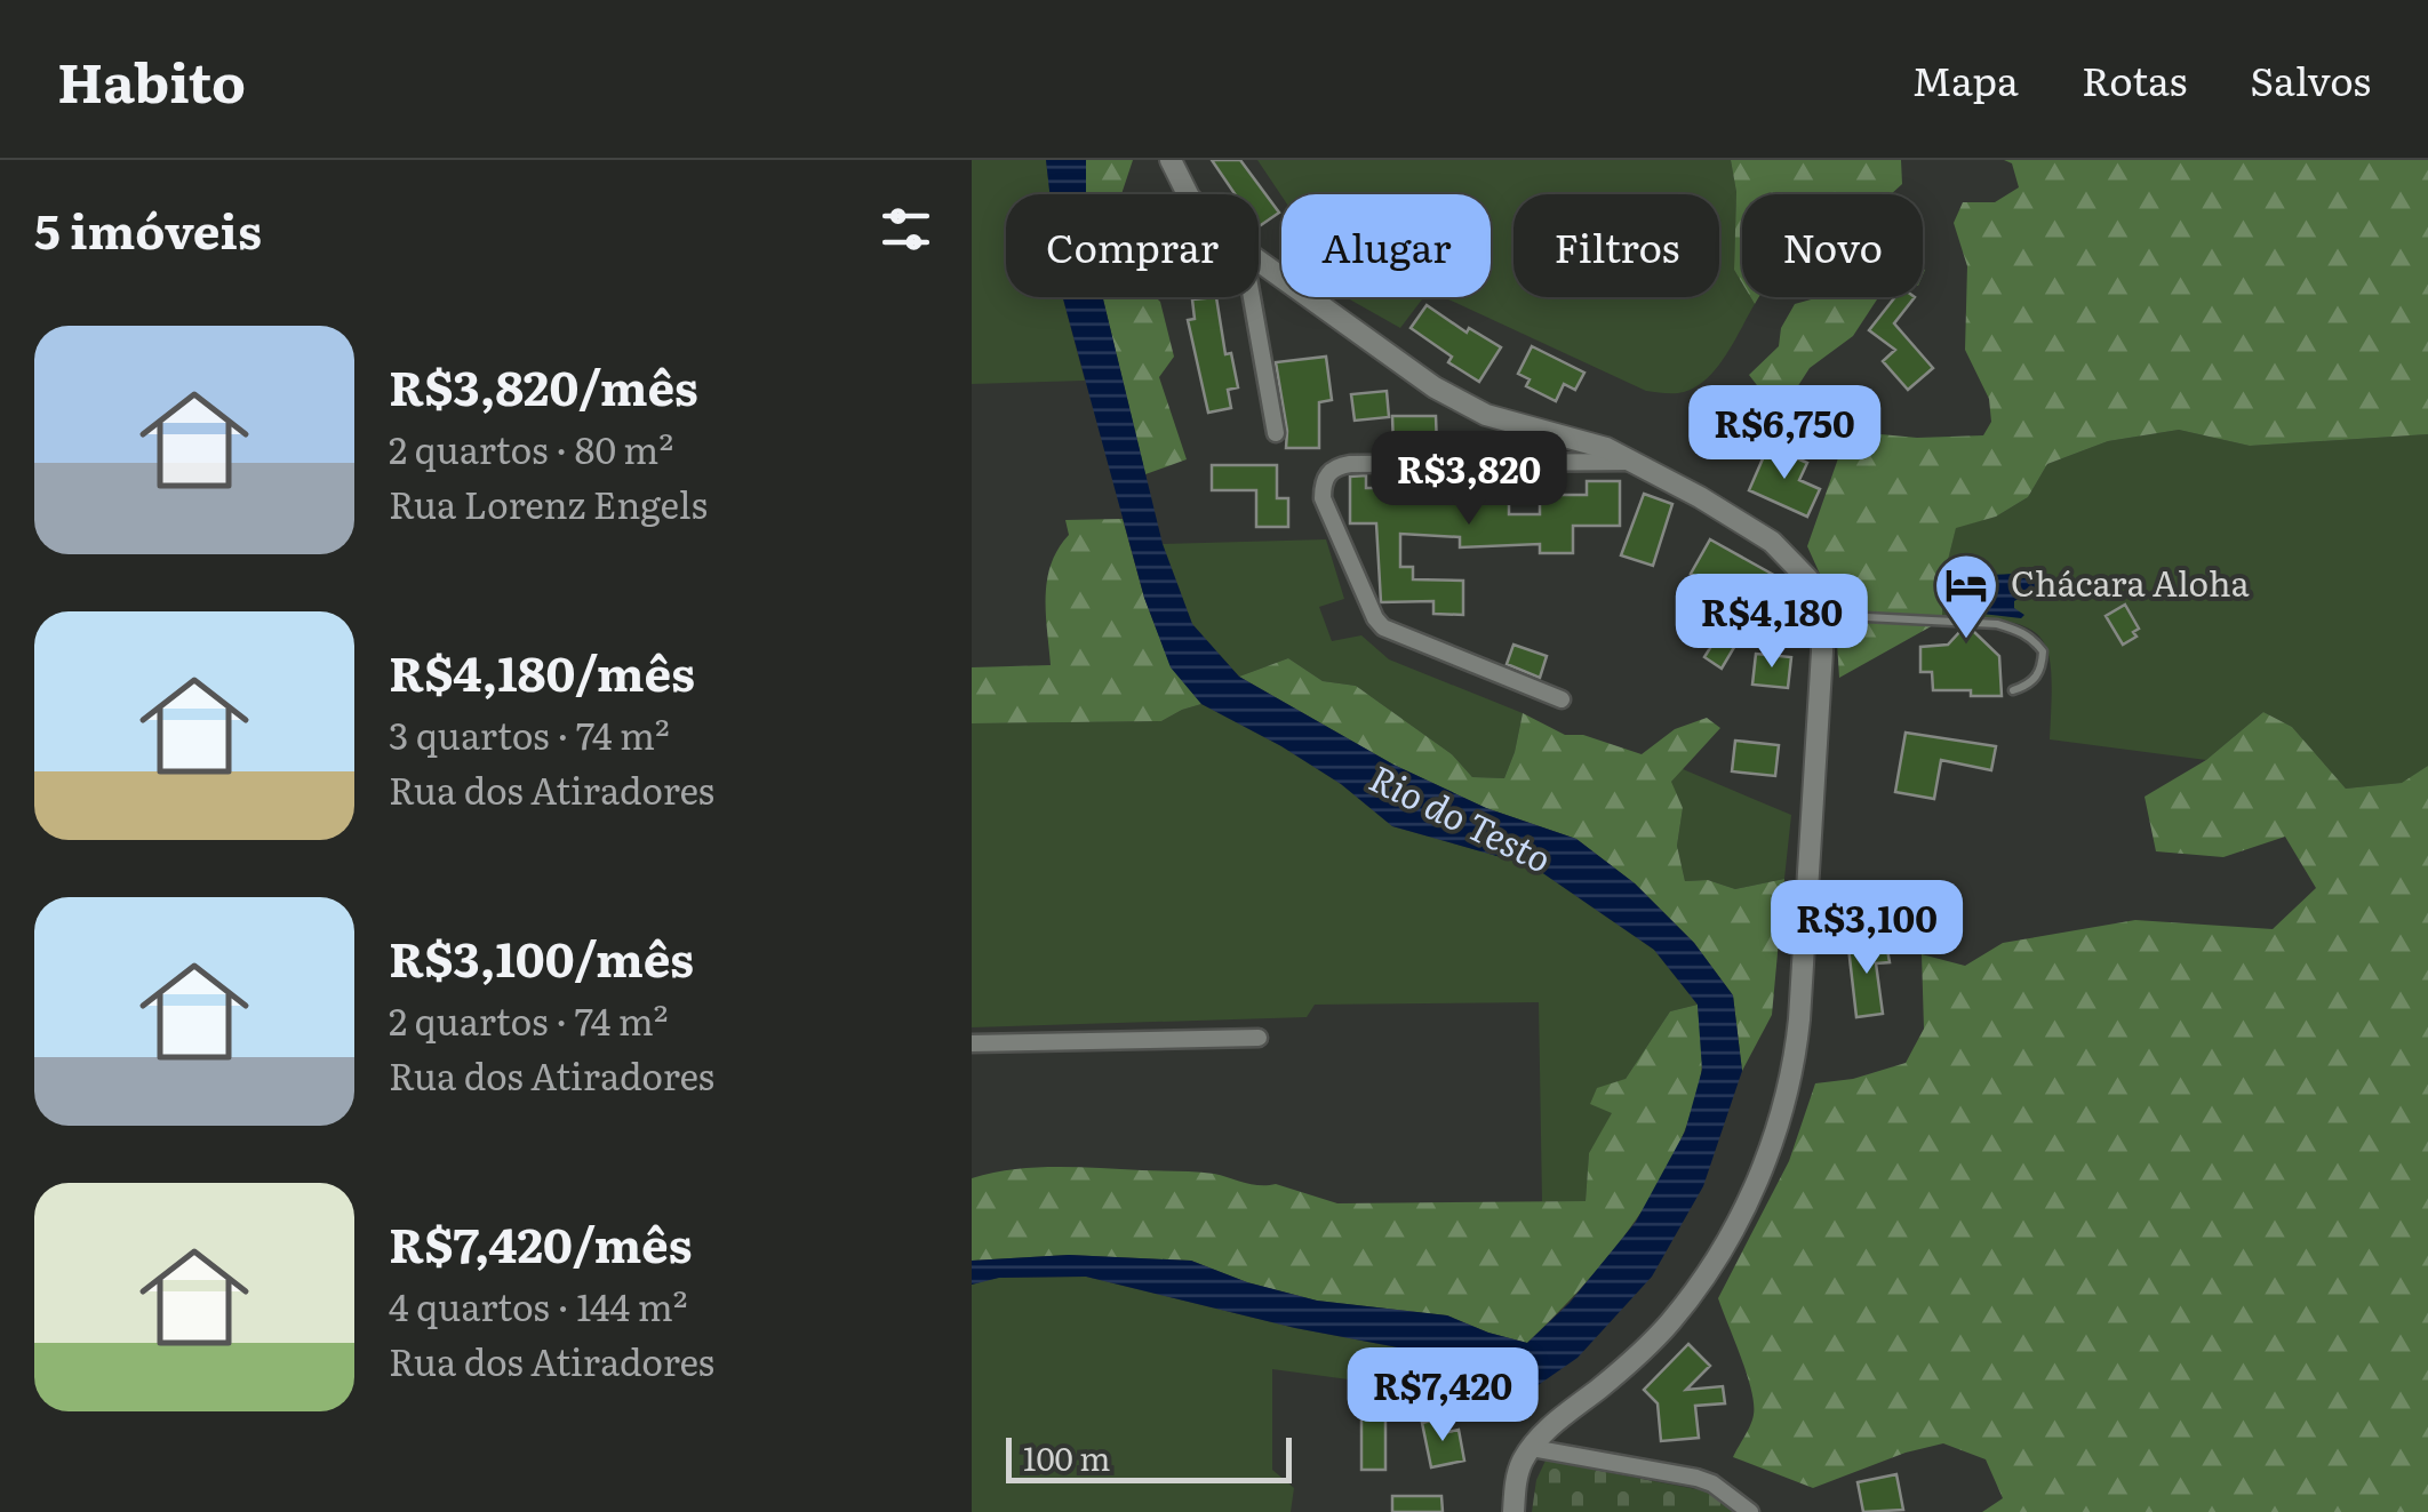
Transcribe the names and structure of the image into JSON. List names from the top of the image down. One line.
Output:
{"water":["Rio do Testo"],"places":{"hotel":["Chácara Aloha"]},"scale_bar":"100 m","page":{"header":"Habito","nav":["Mapa","Rotas","Salvos"],"heading":"5 imóveis","chip":["Comprar","Alugar","Filtros","Novo"],"list":[{"name":"R$3,820/mês","note":"2 quartos · 80 m² · Rua Lorenz Engels"},{"name":"R$4,180/mês","note":"3 quartos · 74 m² · Rua dos Atiradores"},{"name":"R$3,100/mês","note":"2 quartos · 74 m² · Rua dos Atiradores"},{"name":"R$7,420/mês","note":"4 quartos · 144 m² · Rua dos Atiradores"}],"price":["R$6,750","R$3,820","R$4,180","R$3,100","R$7,420"],"scale":"100 m"}}
